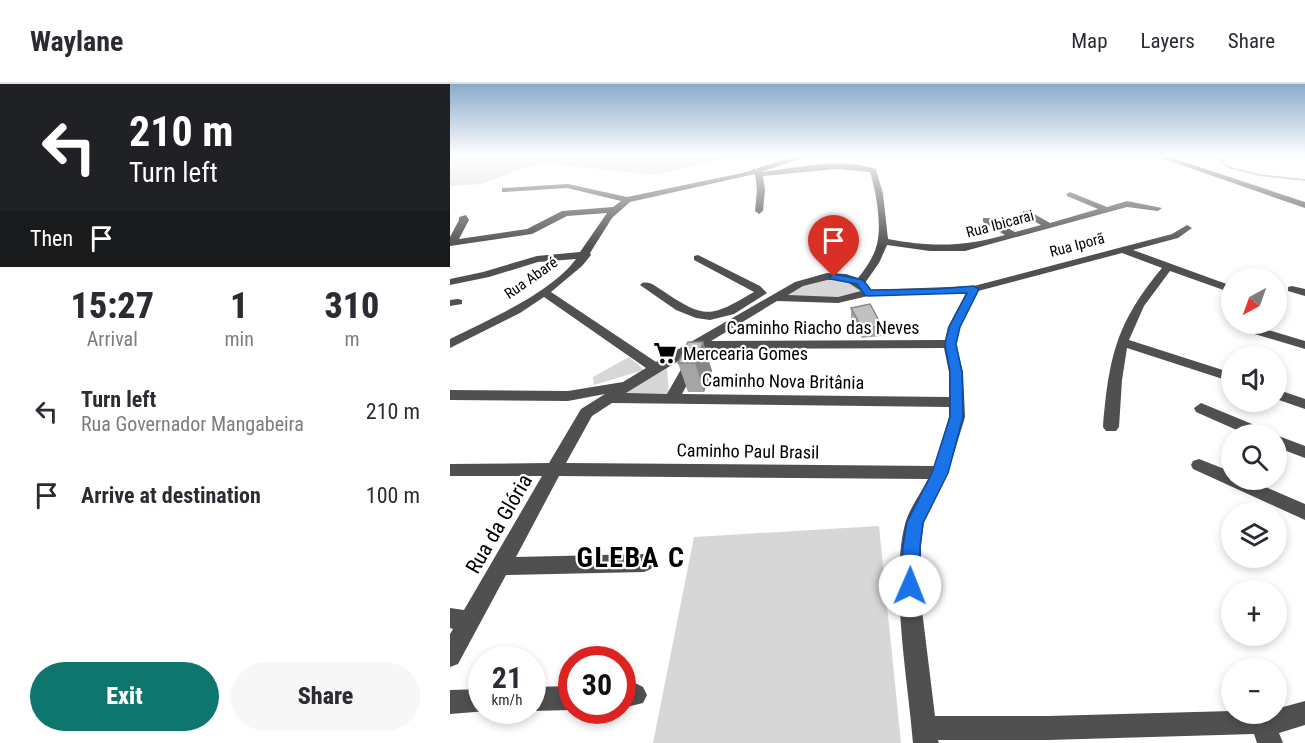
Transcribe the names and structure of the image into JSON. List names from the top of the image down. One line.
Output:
{"streets":{"street":["Rua Ibicarai","Rua Iporã","Rua Abaré","Caminho Riacho das Neves","Caminho Nova Britânia","Caminho Paul Brasil","Rua da Glória"]},"crossings":[["Caminho Paul Brasil","Rua da Glória"]],"districts":["GLEBA C"],"places":{"supermarket":["Mercearia Gomes"]},"north":"bottom left","page":{"header":"Waylane","nav":["Map","Layers","Share"],"turn":["210 m","Turn left"],"then":"Then","eta":["15:27","Arrival","1","min","310","m"],"map_buttons":["+","−"],"list":[{"name":"Turn left","note":"Rua Governador Mangabeira","value":"210 m"},{"name":"Arrive at destination","value":"100 m"}],"speed":"21 km/h","limit":"30","buttons":["Exit","Share"]}}
